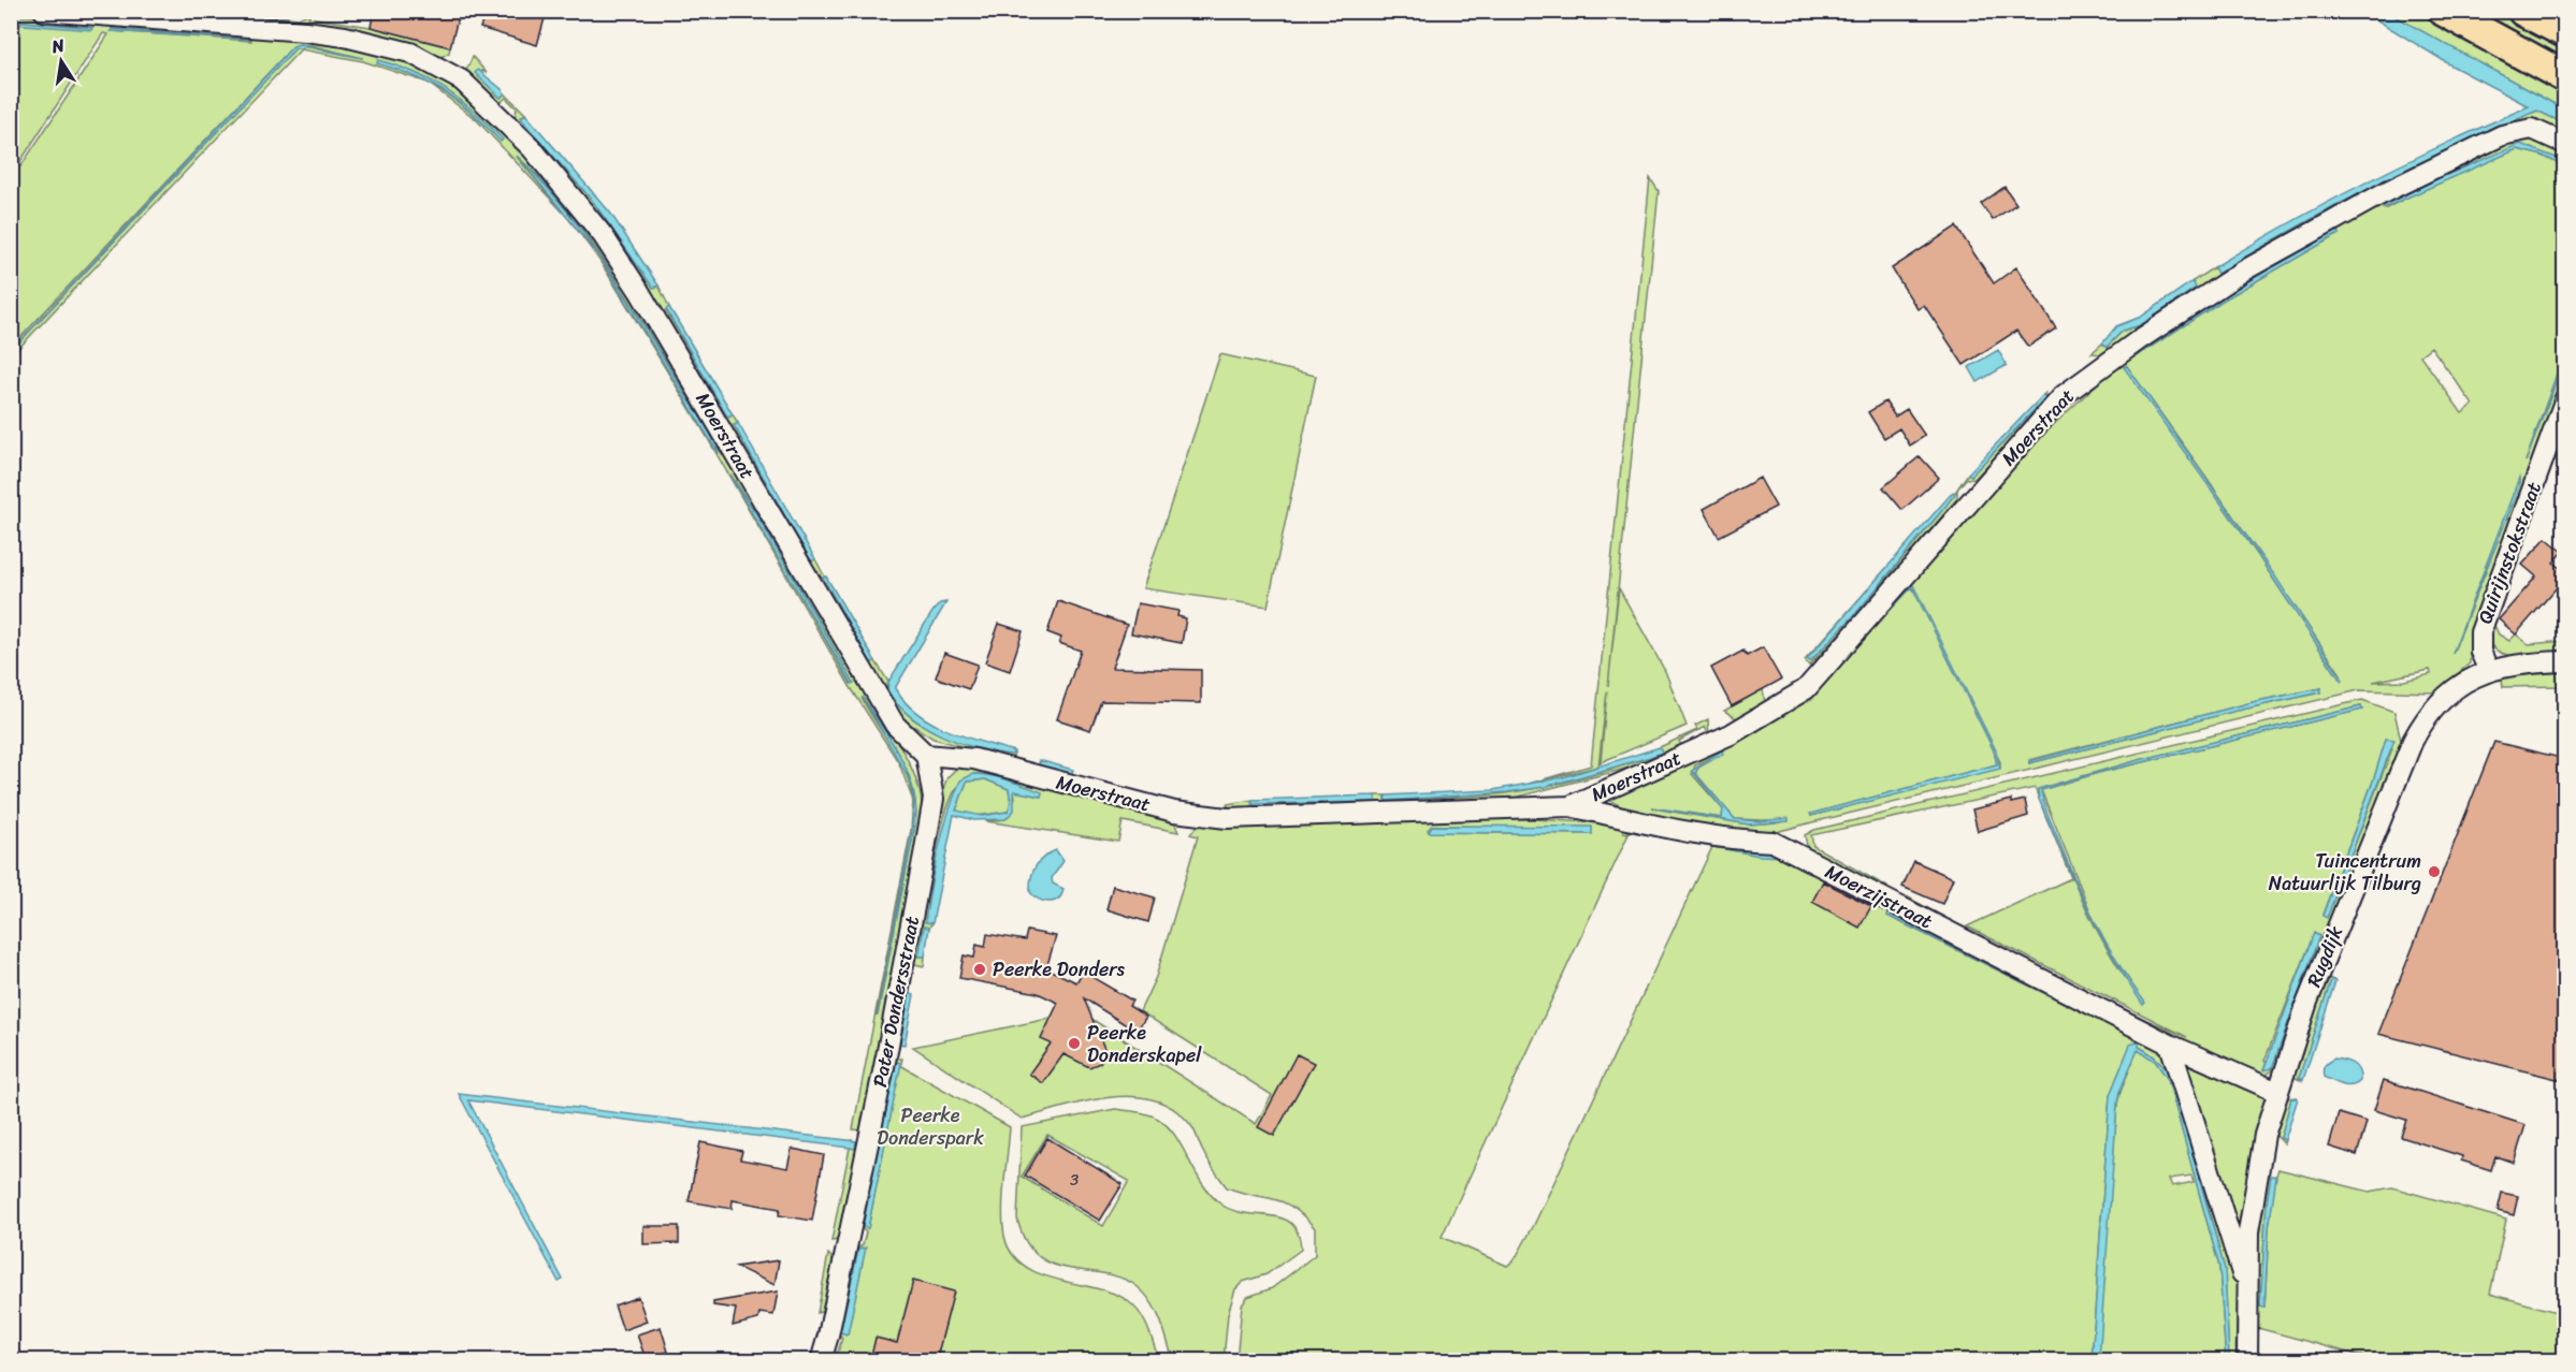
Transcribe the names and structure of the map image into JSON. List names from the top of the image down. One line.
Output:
{"streets":{"street":["Moerstraat","Quirijnstokstraat","Moerzijstraat","Rugdijk","Pater Dondersstraat"]},"crossings":[["Moerstraat","Moerzijstraat"],["Moerstraat","Pater Dondersstraat"],["Quirijnstokstraat","Rugdijk"],["Moerzijstraat","Rugdijk"]],"parks":["Peerke Donderspark"],"places":["Tuincentrum Natuurlijk Tilburg","Peerke Donders","Peerke Donderskapel"],"house_numbers":["3"],"north":"top"}
